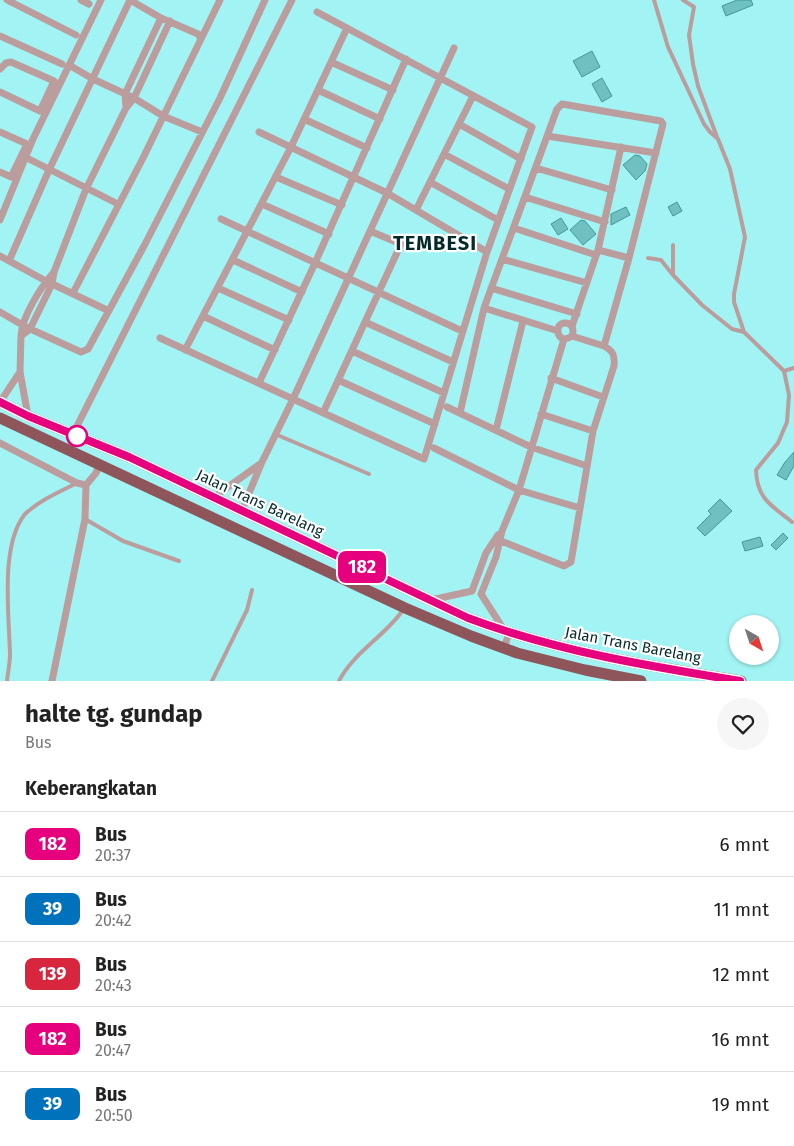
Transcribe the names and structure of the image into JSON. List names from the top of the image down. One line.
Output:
{"streets":{"highway":["Jalan Trans Barelang"]},"districts":["TEMBESI"],"lines":["bus line 182"],"north":"bottom right","page":{"on_map":"182","heading":[["halte tg. gundap","Bus"],"Keberangkatan"],"list":[{"mark":"182","name":"Bus","note":"20:37","value":"6 mnt"},{"mark":"39","name":"Bus","note":"20:42","value":"11 mnt"},{"mark":"139","name":"Bus","note":"20:43","value":"12 mnt"},{"mark":"182","name":"Bus","note":"20:47","value":"16 mnt"},{"mark":"39","name":"Bus","note":"20:50","value":"19 mnt"}]}}
